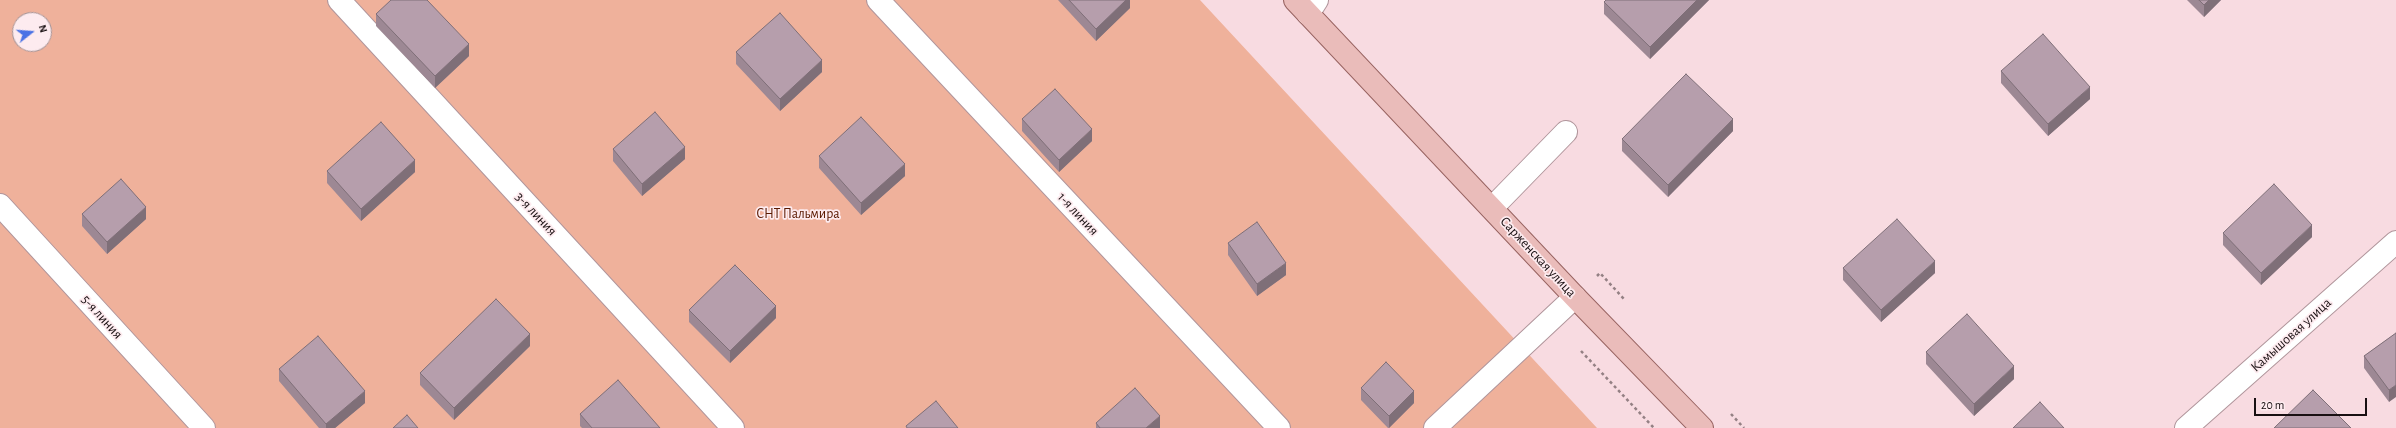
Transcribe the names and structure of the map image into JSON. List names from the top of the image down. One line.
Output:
{"streets":{"main road":["Сарженская улица"],"street":["3-я линия","1-я линия","5-я линия","Камышовая улица"]},"parks":["СНТ Пальмира"],"scale_bar":"20 m","north":"right"}
